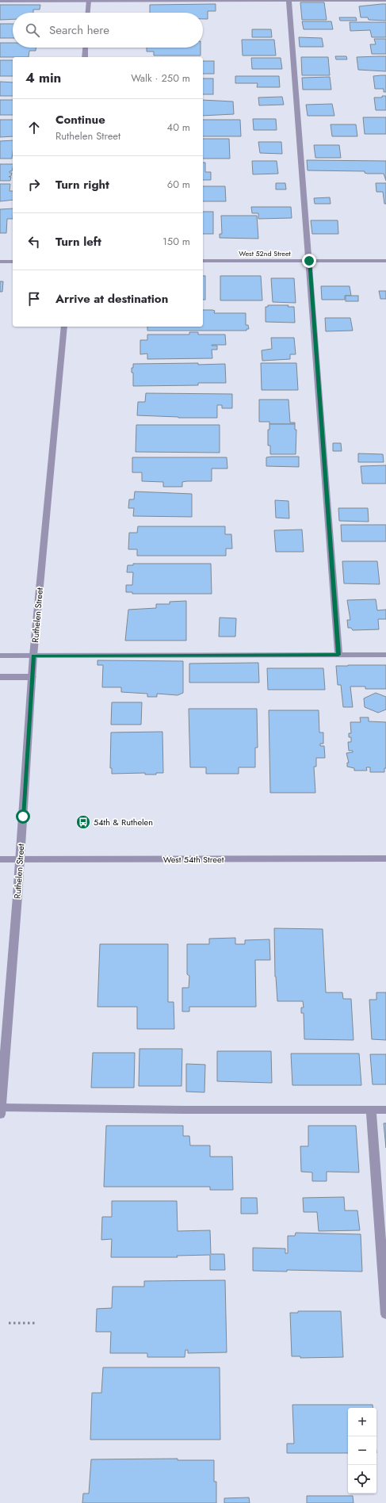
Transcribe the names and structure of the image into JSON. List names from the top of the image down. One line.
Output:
{"streets":{"street":["West 52nd Street","Ruthelen Street","West 54th Street"]},"crossings":[["Ruthelen Street","West 54th Street"]],"places":{"bus stop":["54th & Ruthelen"]},"page":{"search":"Search here","heading":["4 min","Walk · 250 m"],"list":[["Continue","Ruthelen Street","40 m"],["Turn right","60 m"],["Turn left","150 m"],"Arrive at destination"],"map_buttons":["+","−"]}}
